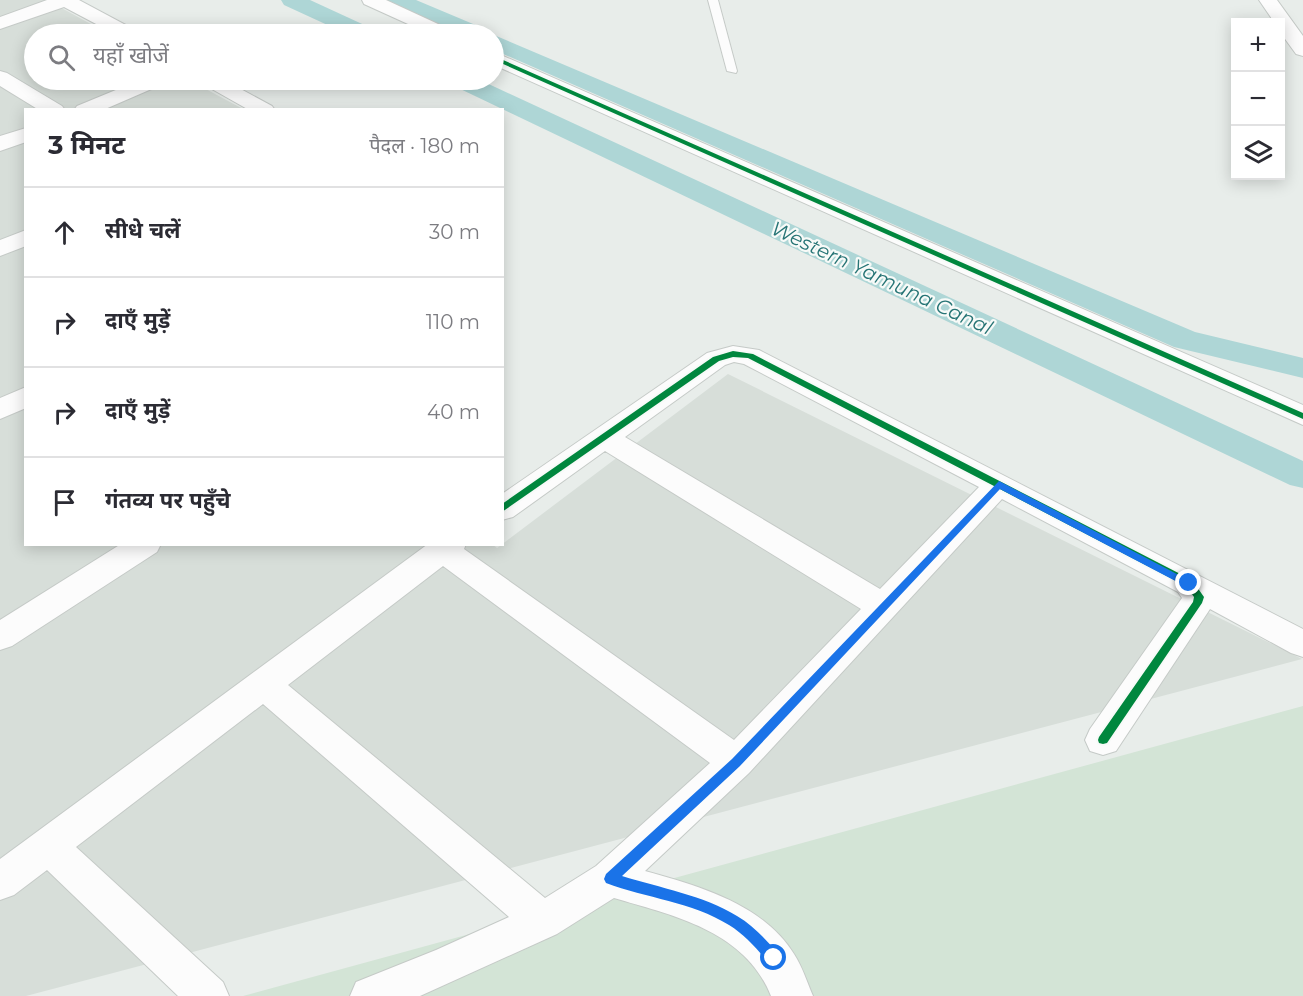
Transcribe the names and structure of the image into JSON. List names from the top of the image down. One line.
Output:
{"water":["Western Yamuna Canal"],"page":{"map_buttons":["+","−"],"search":"यहाँ खोजें","heading":["3 मिनट","पैदल · 180 m"],"list":[["सीधे चलें","30 m"],["दाएँ मुड़ें","110 m"],["दाएँ मुड़ें","40 m"],"गंतव्य पर पहुँचे"]}}
